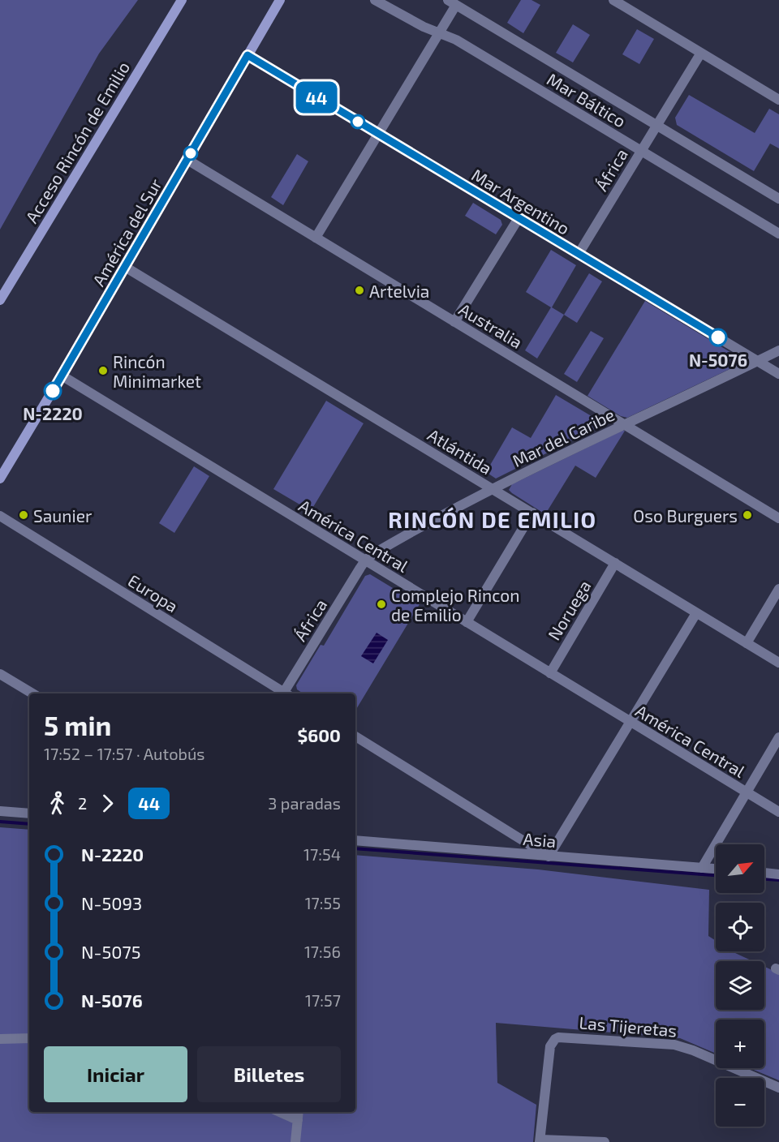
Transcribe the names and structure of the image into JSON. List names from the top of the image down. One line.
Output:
{"streets":{"street":["Mar Báltico","Acceso Rincón de Emilio","África","Mar Argentino","América del Sur","Australia","Mar del Caribe","Atlántida","América Central","Europa","Noruega","Asia","Las Tijeretas"]},"crossings":[["Mar Báltico","África"],["África","Mar Argentino"],["África","Mar del Caribe"],["África","América Central"],["Mar Argentino","América del Sur"],["Mar Argentino","Mar del Caribe"],["América del Sur","Australia"],["América del Sur","Atlántida"],["América del Sur","América Central"],["Australia","Mar del Caribe"],["Mar del Caribe","Atlántida"],["Mar del Caribe","América Central"],["Atlántida","Noruega"],["América Central","Noruega"]],"districts":["RINCÓN DE EMILIO"],"places":["Artelvia","N-5076","Rincón Minimarket","N-2220","Saunier","Oso Burguers","Complejo Rincon de Emilio"],"lines":["bus line 44"],"north":"top right","page":{"on_map":"44","heading":["5 min","17:52 – 17:57 · Autobús","$600"],"legs":["2","44","3 paradas"],"list":[{"name":"N-2220","value":"17:54"},{"name":"N-5093","value":"17:55"},{"name":"N-5075","value":"17:56"},{"name":"N-5076","value":"17:57"}],"map_buttons":["+","−"],"buttons":["Iniciar","Billetes"]}}
